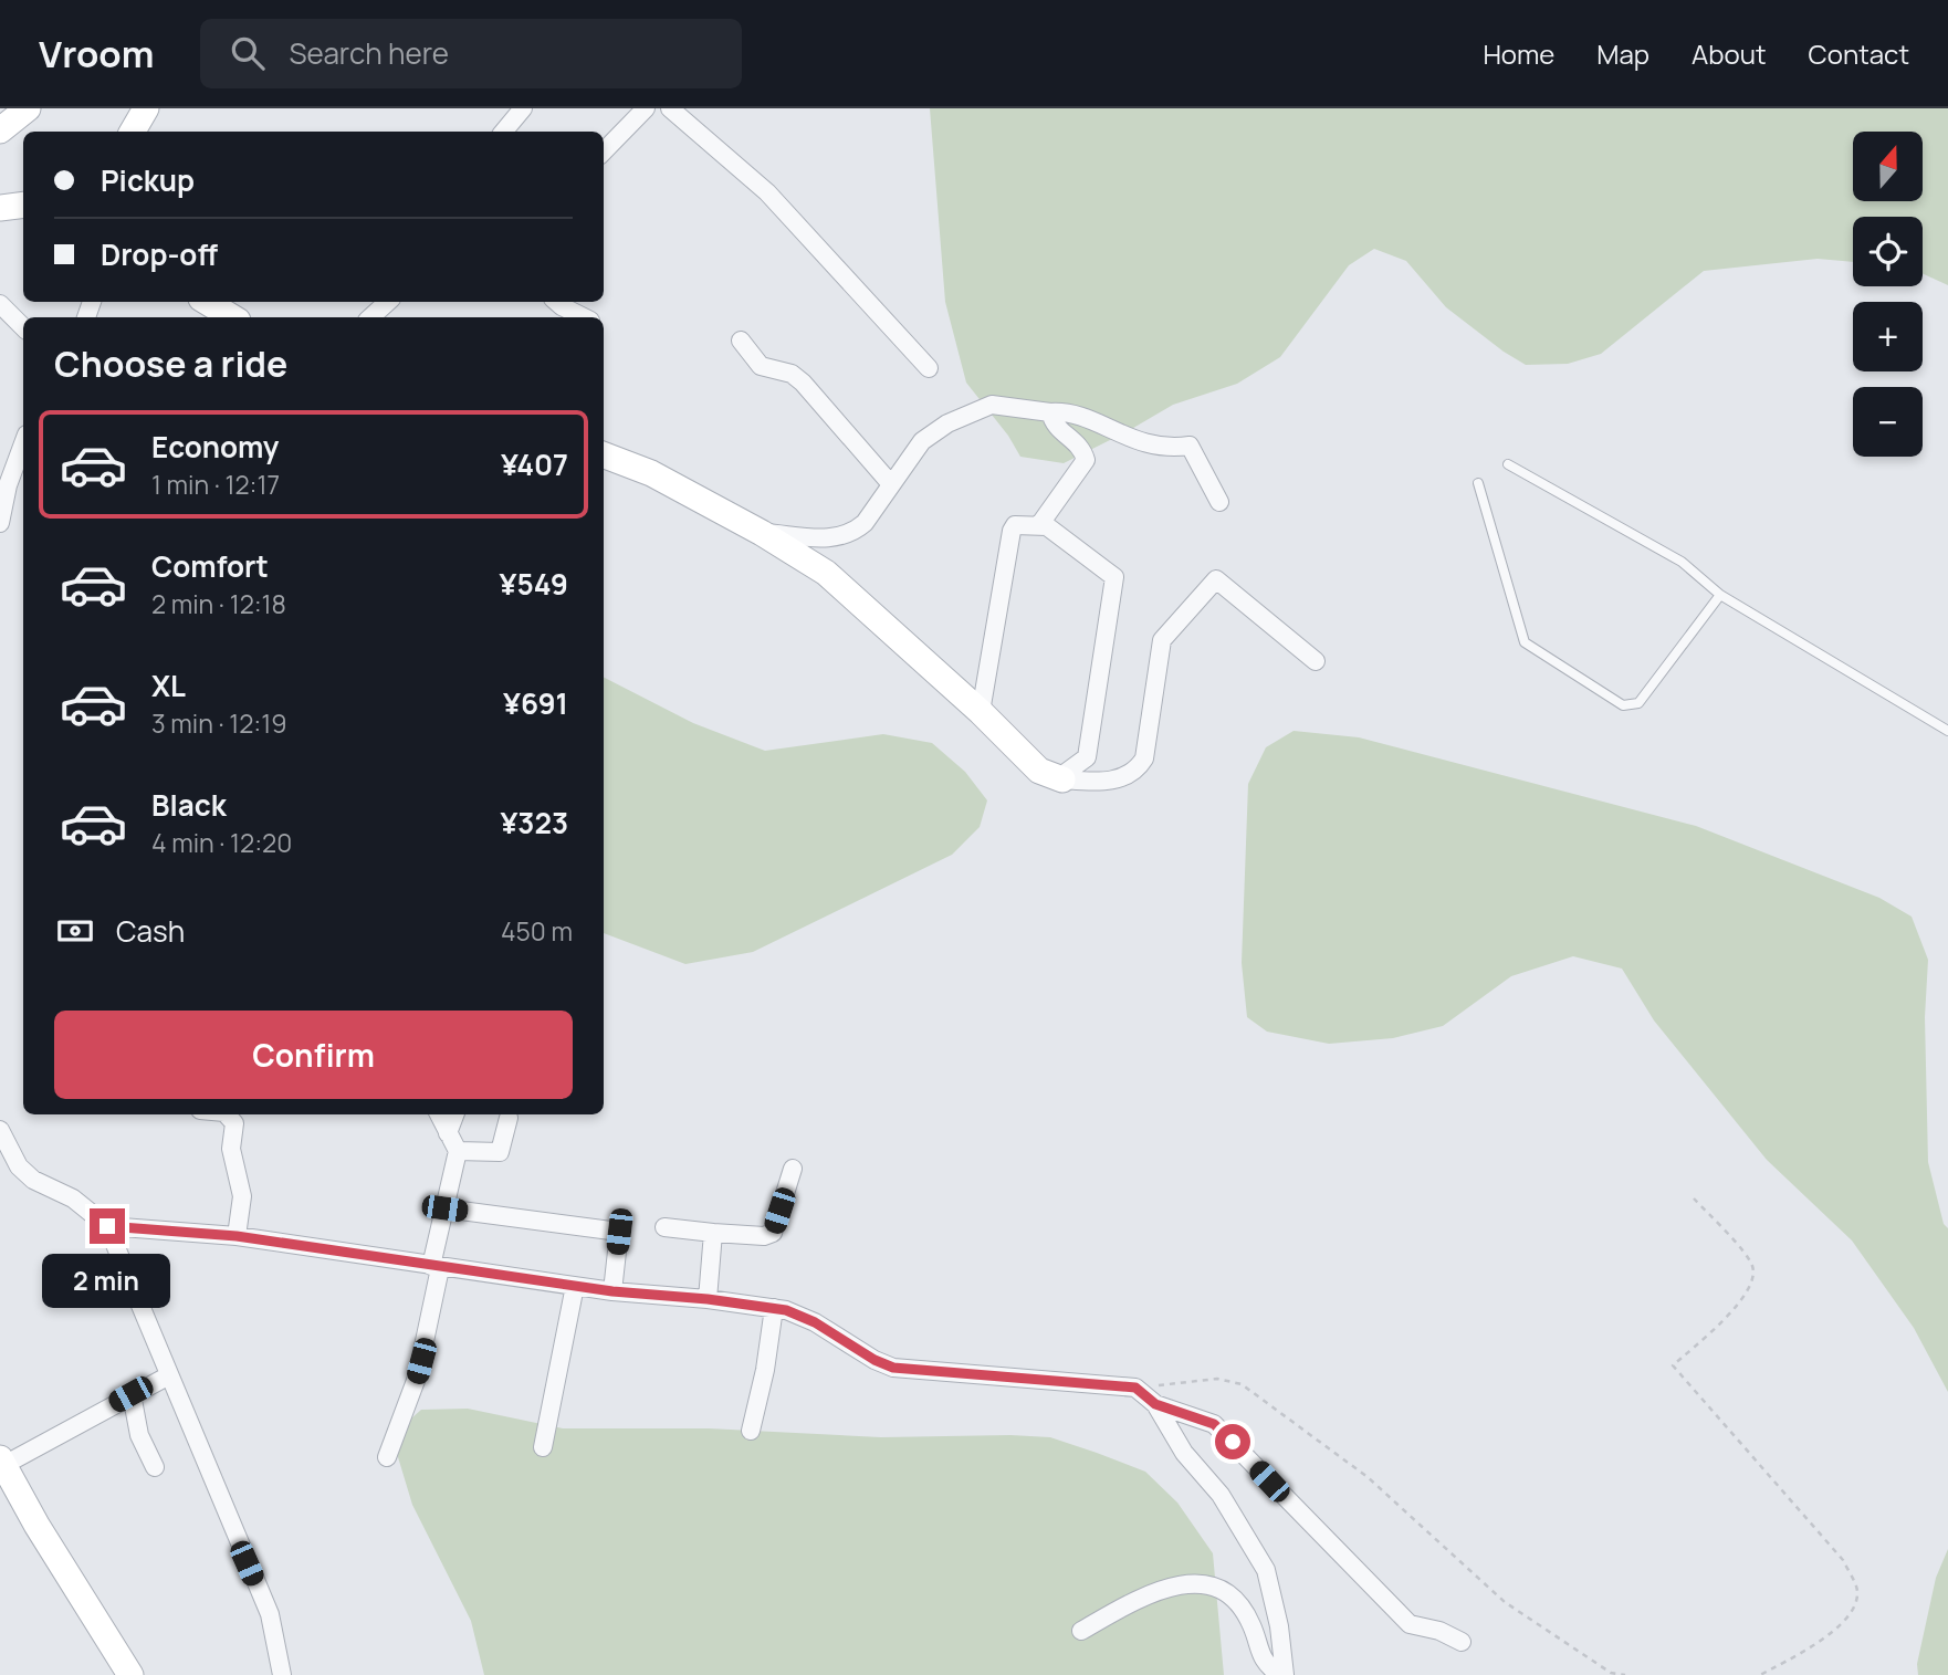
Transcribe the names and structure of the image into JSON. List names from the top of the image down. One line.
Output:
{"north":"top","page":{"header":"Vroom","search":"Search here","nav":["Home","Map","About","Contact"],"map_buttons":["+","−"],"banner":["Pickup","Drop-off"],"heading":"Choose a ride","list":[{"name":"Economy","note":"1 min · 12:17","value":"¥407"},{"name":"Comfort","note":"2 min · 12:18","value":"¥549"},{"name":"XL","note":"3 min · 12:19","value":"¥691"},{"name":"Black","note":"4 min · 12:20","value":"¥323"}],"pay":["Cash","450 m"],"buttons":"Confirm","bubble":"2 min"}}
